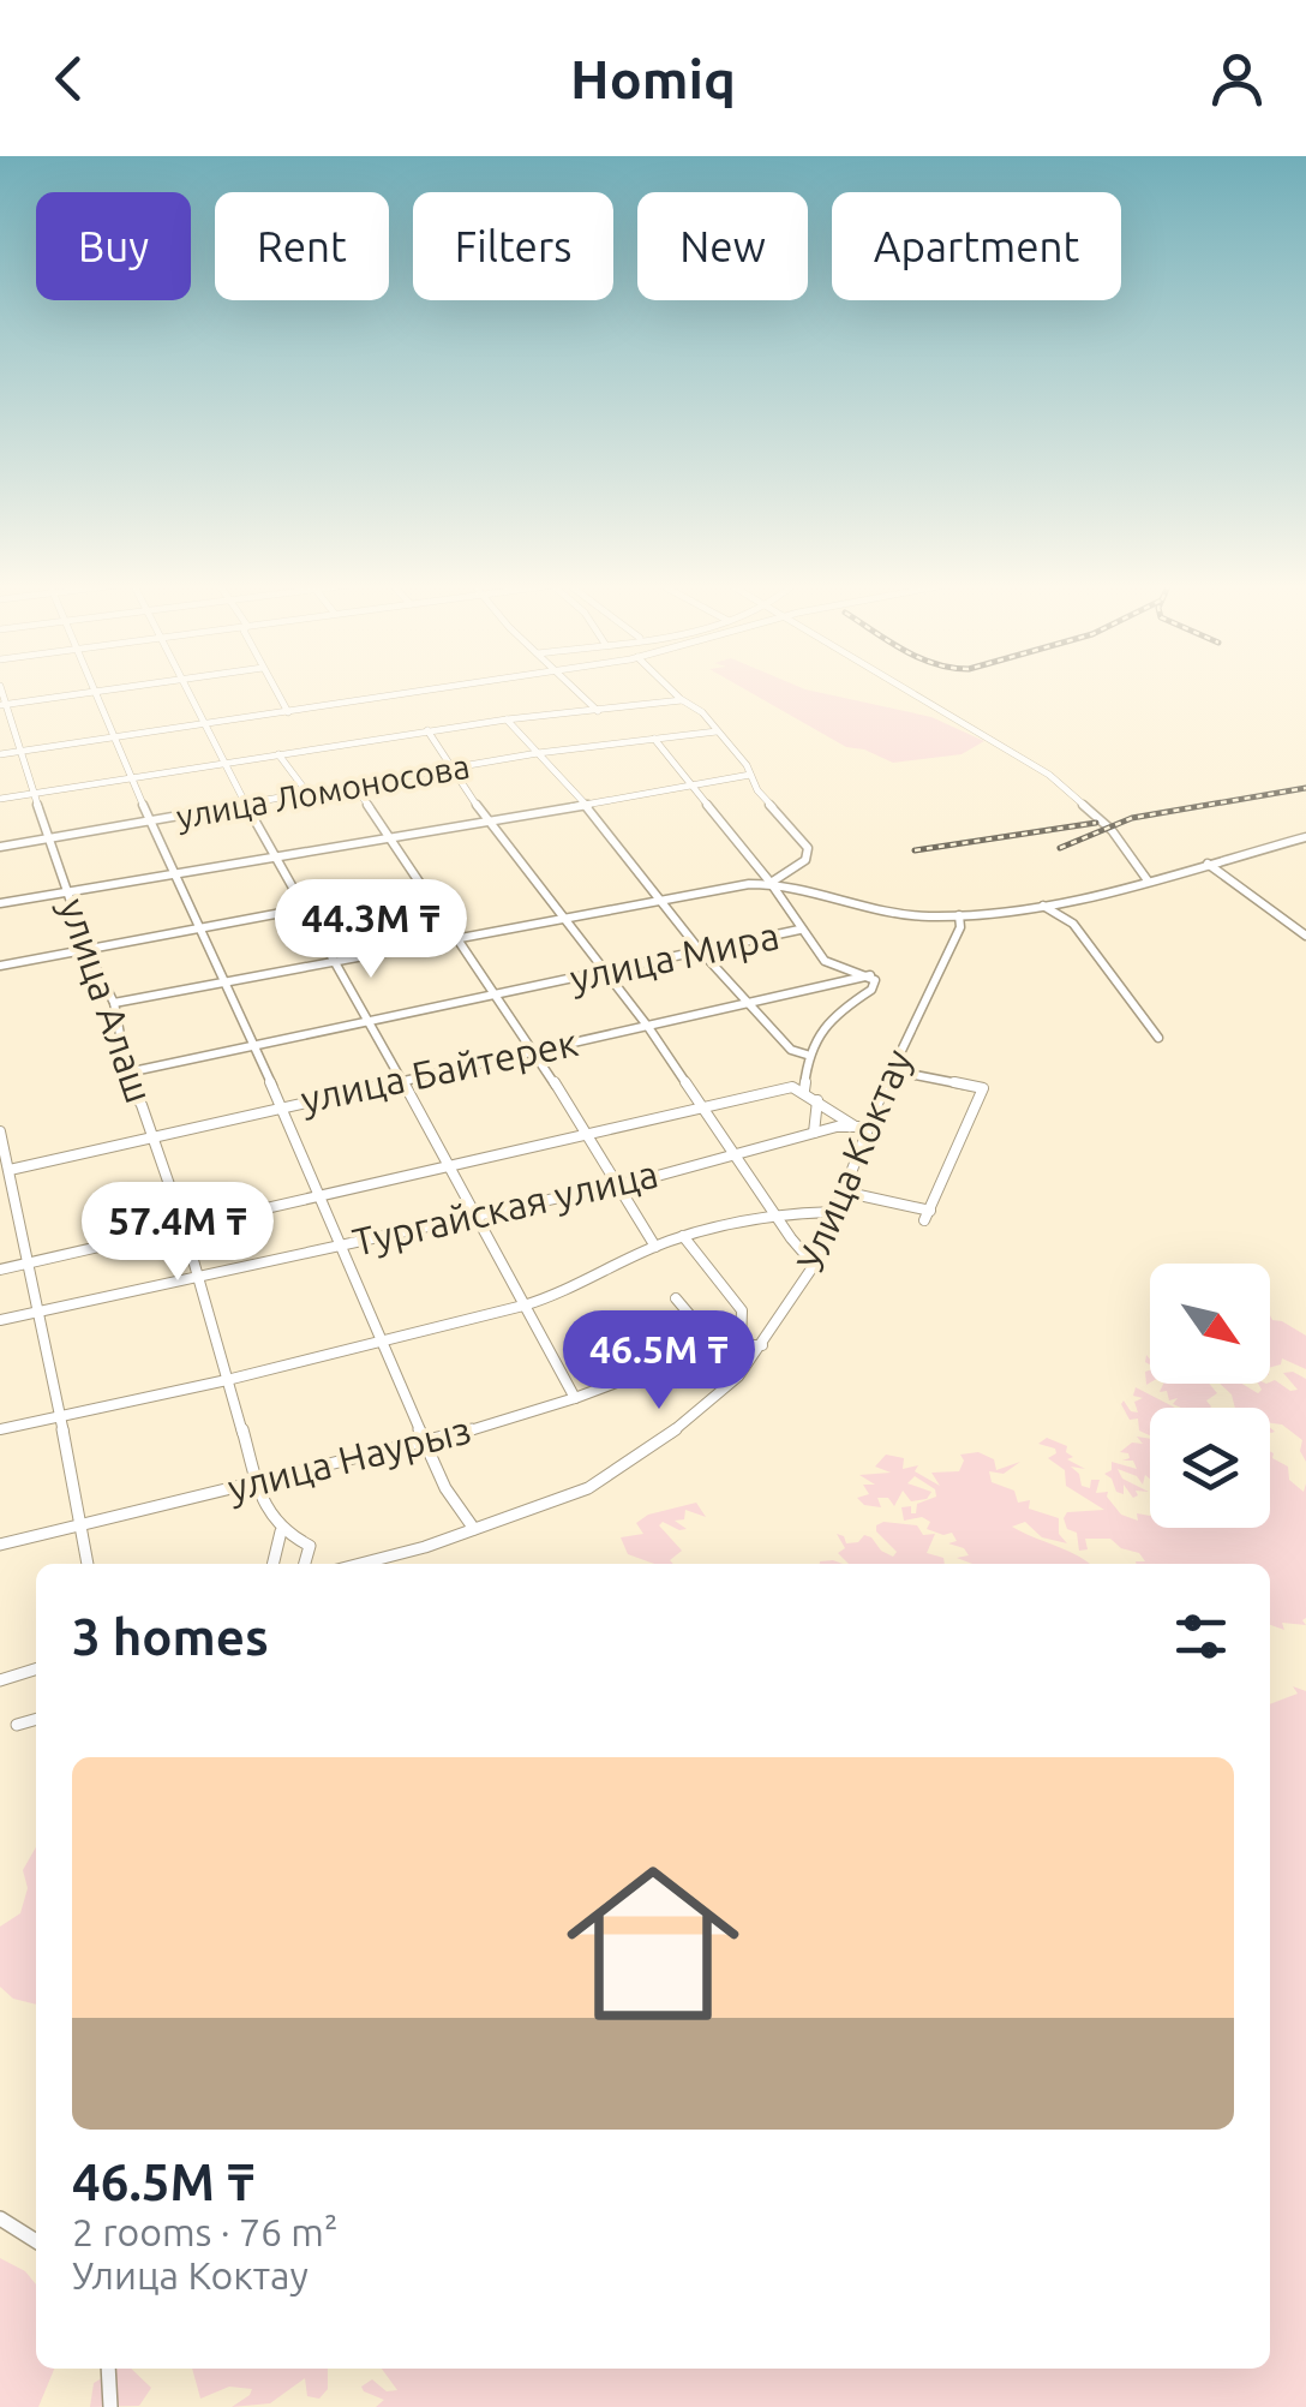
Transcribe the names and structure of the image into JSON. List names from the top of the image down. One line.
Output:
{"streets":{"street":["улица Ломоносова","улица Мира","улица Алаш","улица Байтерек","Улица Коктау","Тургайская улица","улица Наурыз"]},"crossings":[["улица Ломоносова","улица Алаш"],["улица Мира","улица Алаш"],["улица Алаш","улица Байтерек"],["улица Алаш","Тургайская улица"],["улица Алаш","улица Наурыз"],["Улица Коктау","Тургайская улица"],["Улица Коктау","улица Наурыз"]],"north":"bottom right","page":{"header":"Homiq","chip":["Buy","Rent","Filters","New","Apartment"],"price":["44.3M ₸","57.4M ₸","46.5M ₸"],"heading":"3 homes","list":[{"name":"46.5M ₸","note":"2 rooms · 76 m² · Улица Коктау"}]}}
